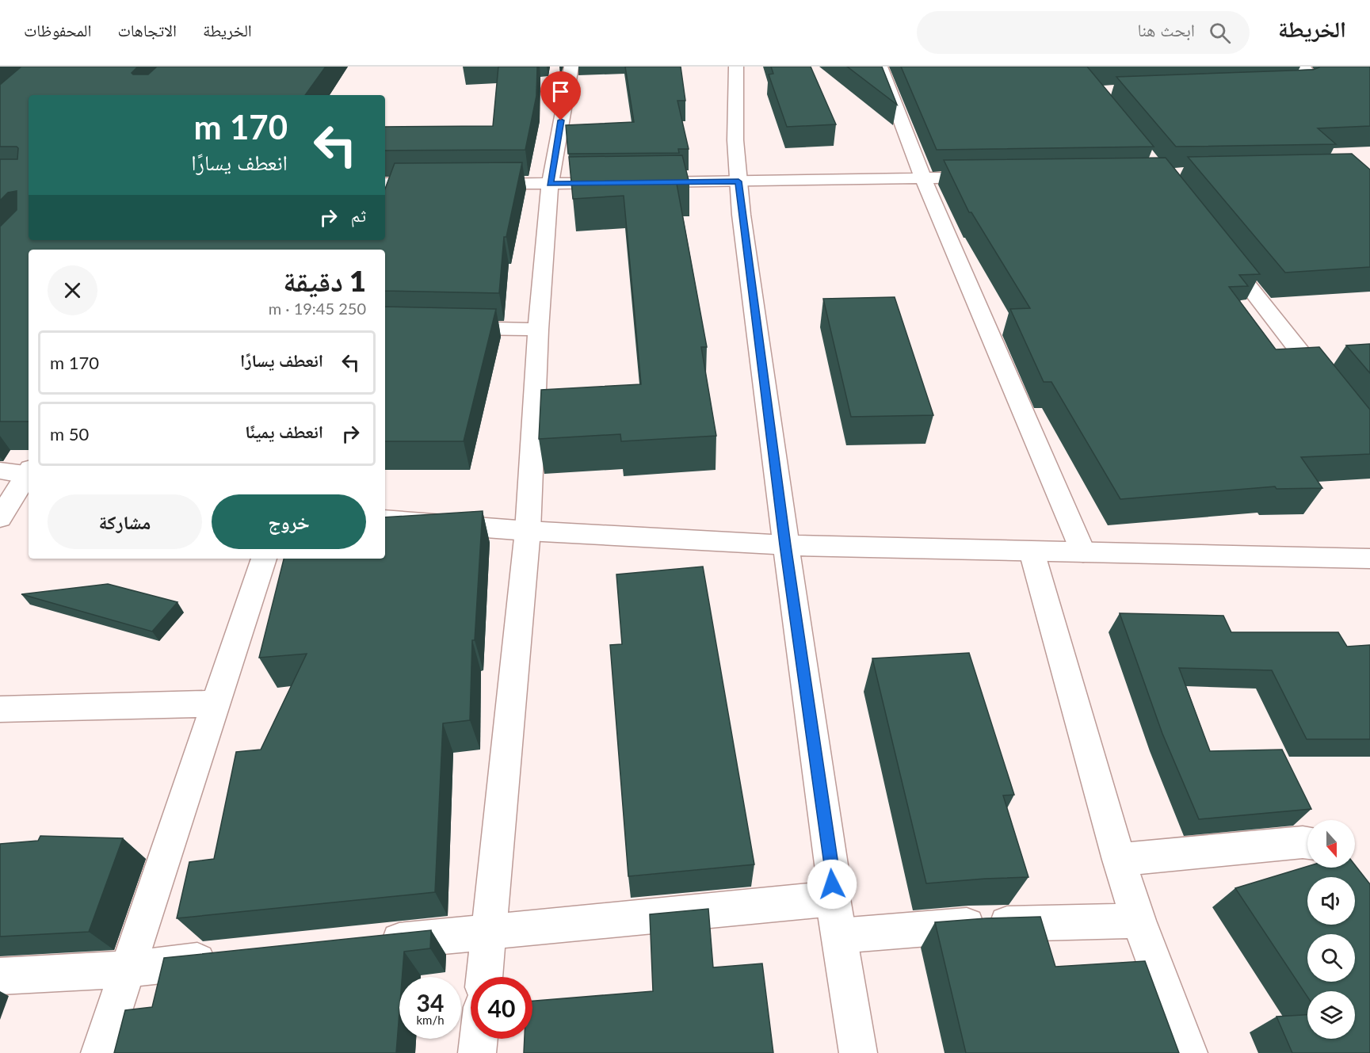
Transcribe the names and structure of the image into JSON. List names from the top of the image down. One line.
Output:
{"north":"bottom","page":{"header":"الخريطة","search":"ابحث هنا","nav":["الخريطة","الاتجاهات","المحفوظات"],"turn":["170 m","انعطف يسارًا"],"then":"ثم","heading":["1 دقيقة","250 m · 19:45"],"list":[{"name":"انعطف يسارًا","value":"170 m"},{"name":"انعطف يمينًا","value":"50 m"}],"buttons":["خروج","مشاركة"],"speed":"34 km/h","limit":"40"}}
